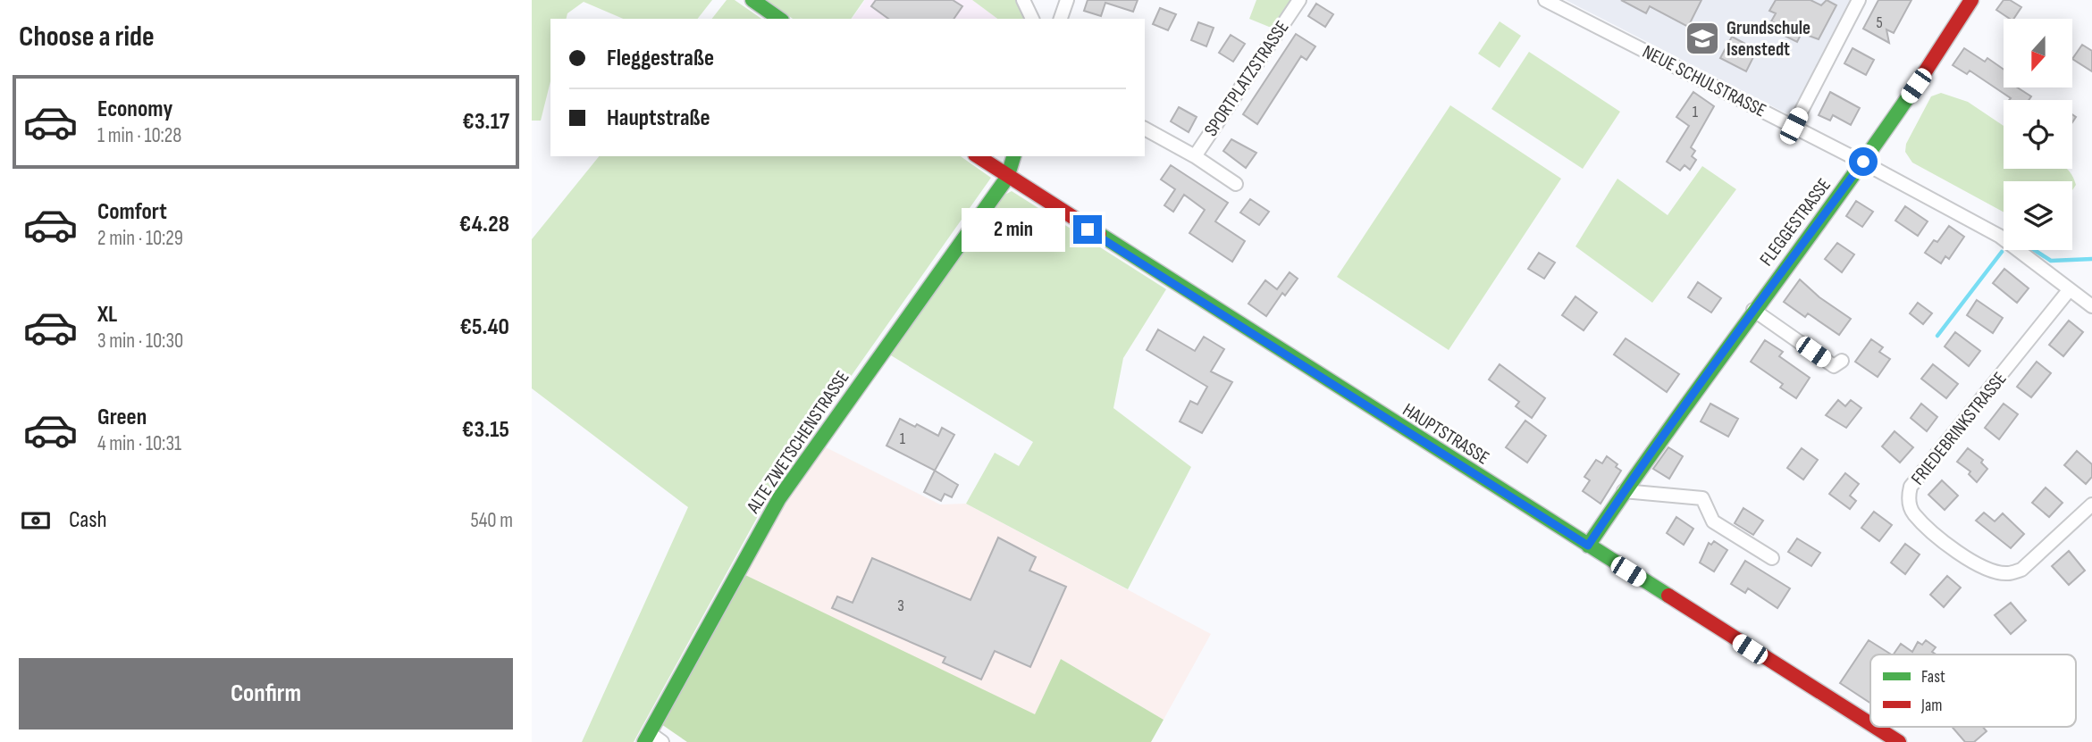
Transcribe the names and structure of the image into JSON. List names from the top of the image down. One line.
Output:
{"streets":{"street":["SPORTPLATZSTRASSE","NEUE SCHULSTRASSE","FLEGGESTRASSE","FRIEDEBRINKSTRASSE","HAUPTSTRASSE","ALTE ZWETSCHENSTRASSE"]},"crossings":[["NEUE SCHULSTRASSE","FLEGGESTRASSE"],["NEUE SCHULSTRASSE","FRIEDEBRINKSTRASSE"],["FLEGGESTRASSE","HAUPTSTRASSE"],["HAUPTSTRASSE","ALTE ZWETSCHENSTRASSE"]],"places":{"school or university":["Grundschule Isenstedt"]},"house_numbers":["5","1","1","3"],"legend":["Fast","Jam"],"north":"bottom","page":{"heading":"Choose a ride","banner":["Fleggestraße","Hauptstraße"],"list":[{"name":"Economy","note":"1 min · 10:28","value":"€3.17"},{"name":"Comfort","note":"2 min · 10:29","value":"€4.28"},{"name":"XL","note":"3 min · 10:30","value":"€5.40"},{"name":"Green","note":"4 min · 10:31","value":"€3.15"}],"bubble":"2 min","pay":["Cash","540 m"],"buttons":"Confirm"}}
